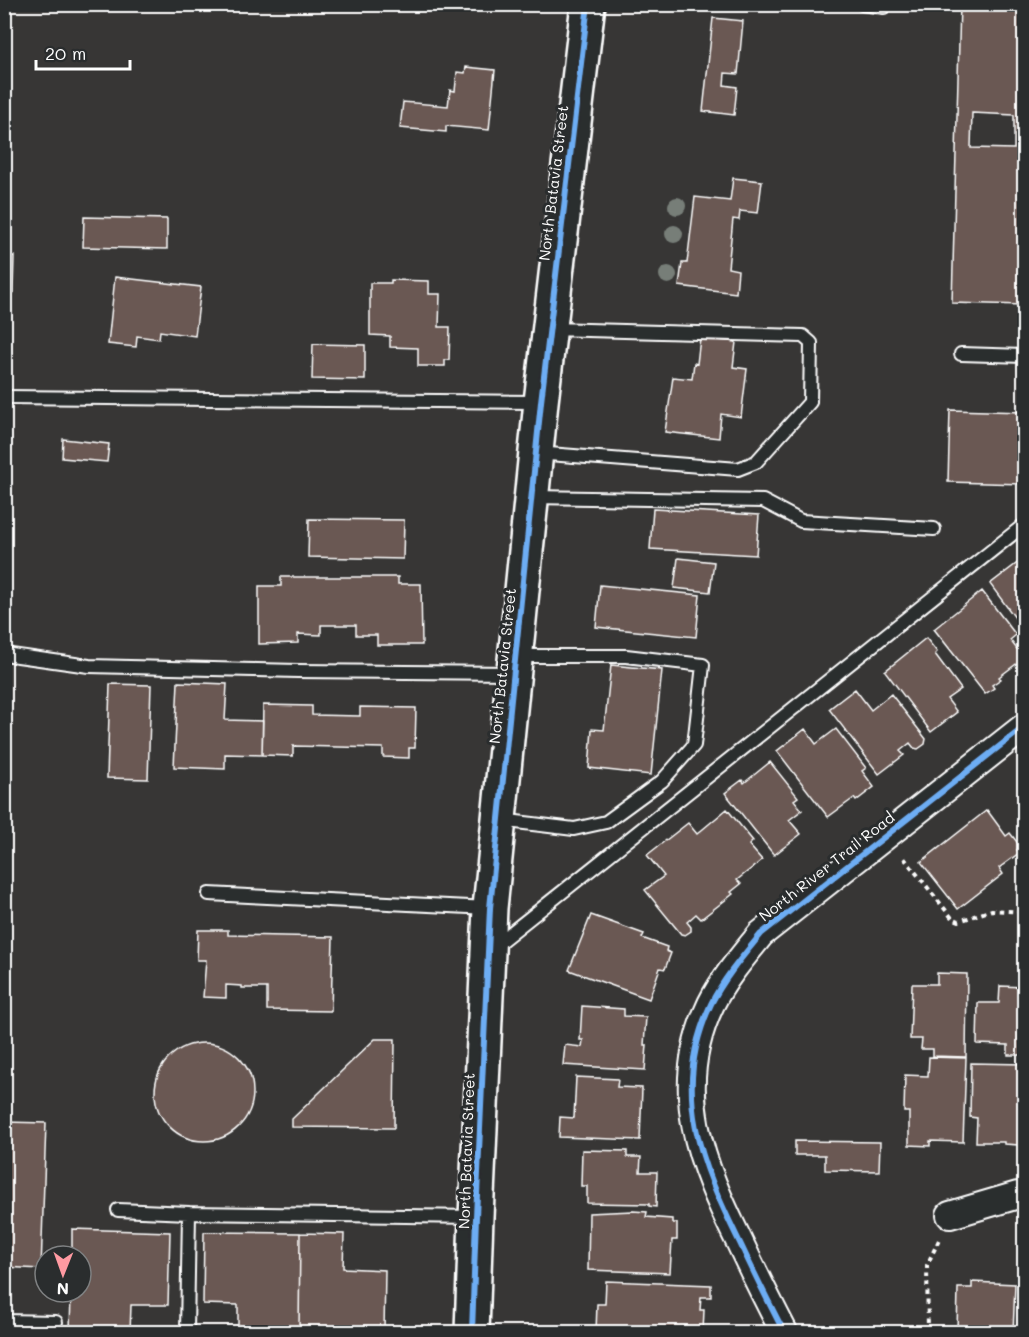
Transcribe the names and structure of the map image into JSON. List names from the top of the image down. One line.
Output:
{"streets":{"main road":["North Batavia Street"],"street":["North River Trail Road"]},"scale_bar":"20 m","north":"bottom"}
